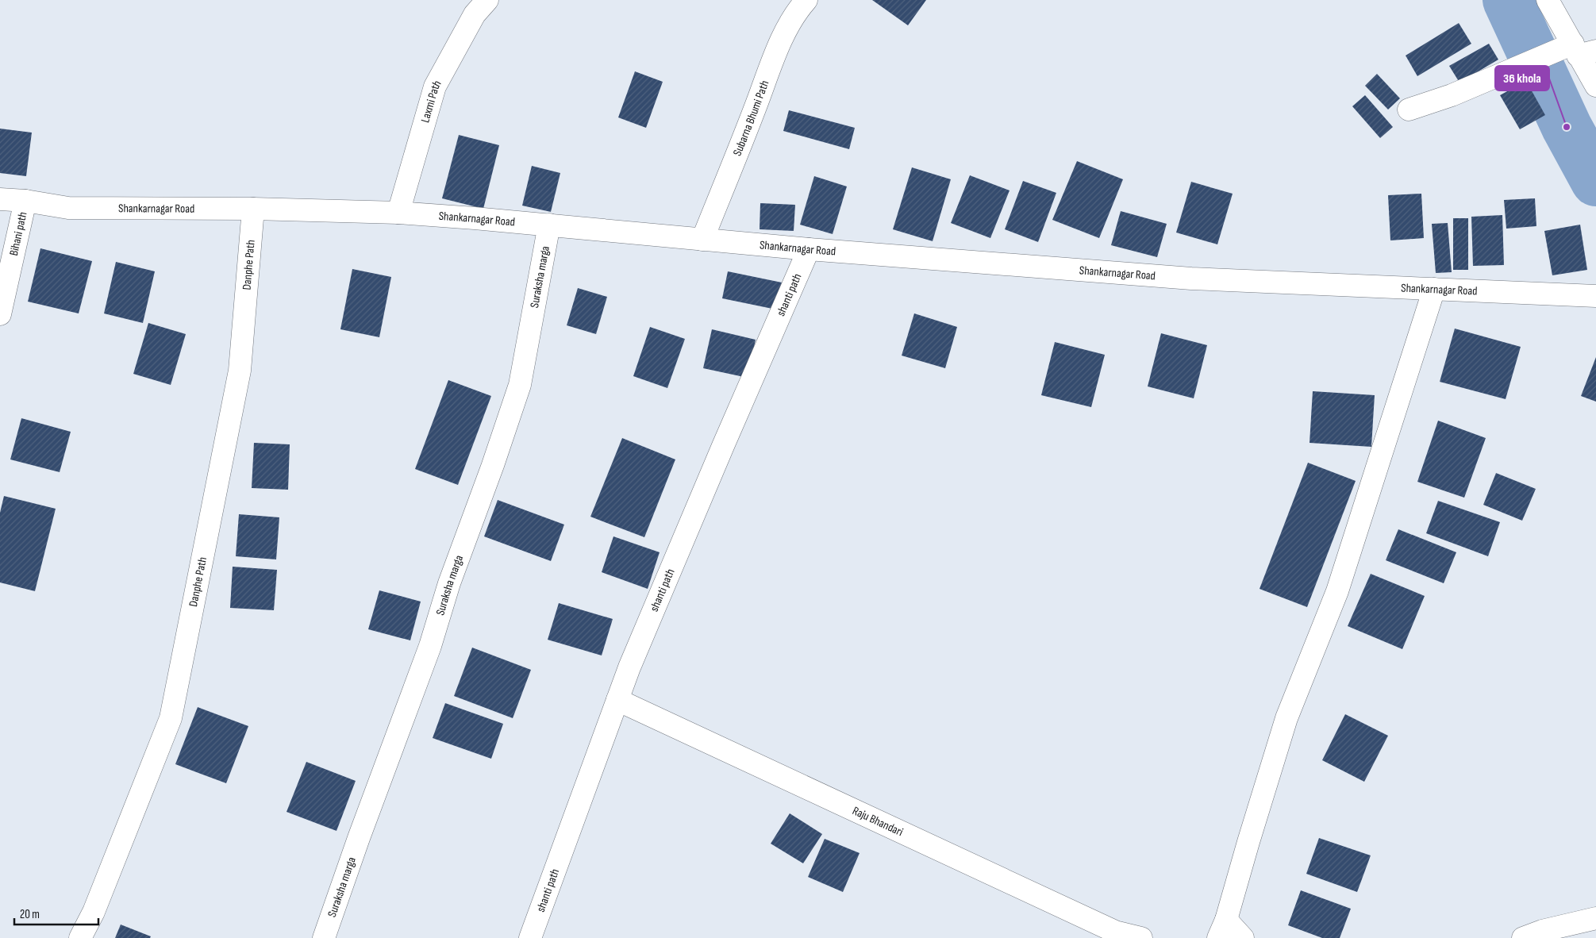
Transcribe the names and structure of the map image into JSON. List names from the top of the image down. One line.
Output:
{"streets":{"street":["Laxmi Path","Subarna Bhumi Path","Shankarnagar Road","Bihani path","Danphe Path","Suraksha marga","shanti path","Raju Bhandari"]},"crossings":[["Laxmi Path","Shankarnagar Road"],["Subarna Bhumi Path","Shankarnagar Road"],["Shankarnagar Road","Bihani path"],["Shankarnagar Road","Danphe Path"],["Shankarnagar Road","Suraksha marga"],["Shankarnagar Road","shanti path"],["shanti path","Raju Bhandari"]],"places":["36 khola"],"scale_bar":"20 m"}
